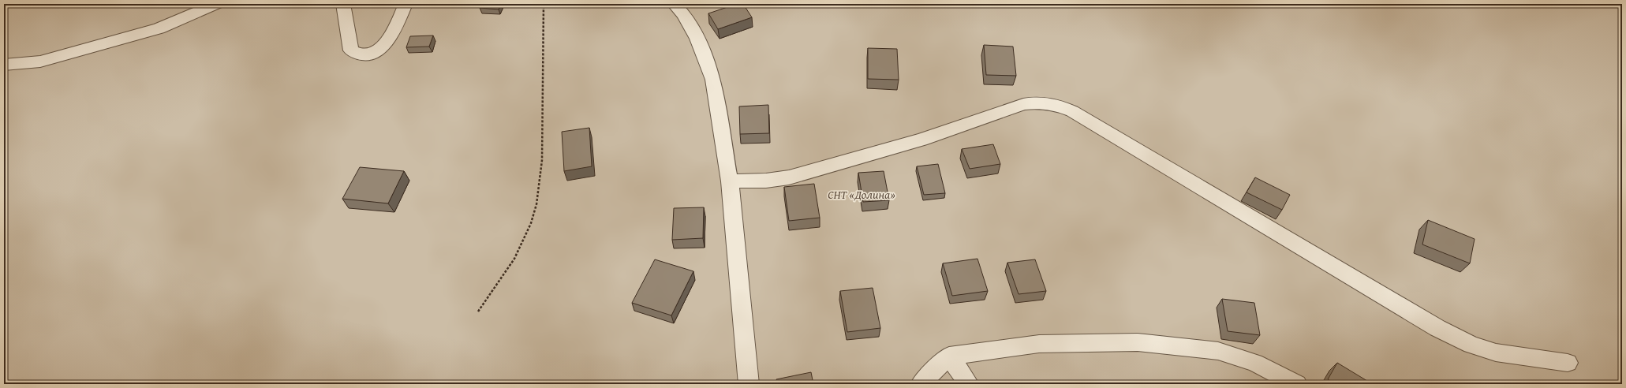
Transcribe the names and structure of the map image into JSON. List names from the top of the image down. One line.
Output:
{"parks":["СНТ «Долина»"]}
